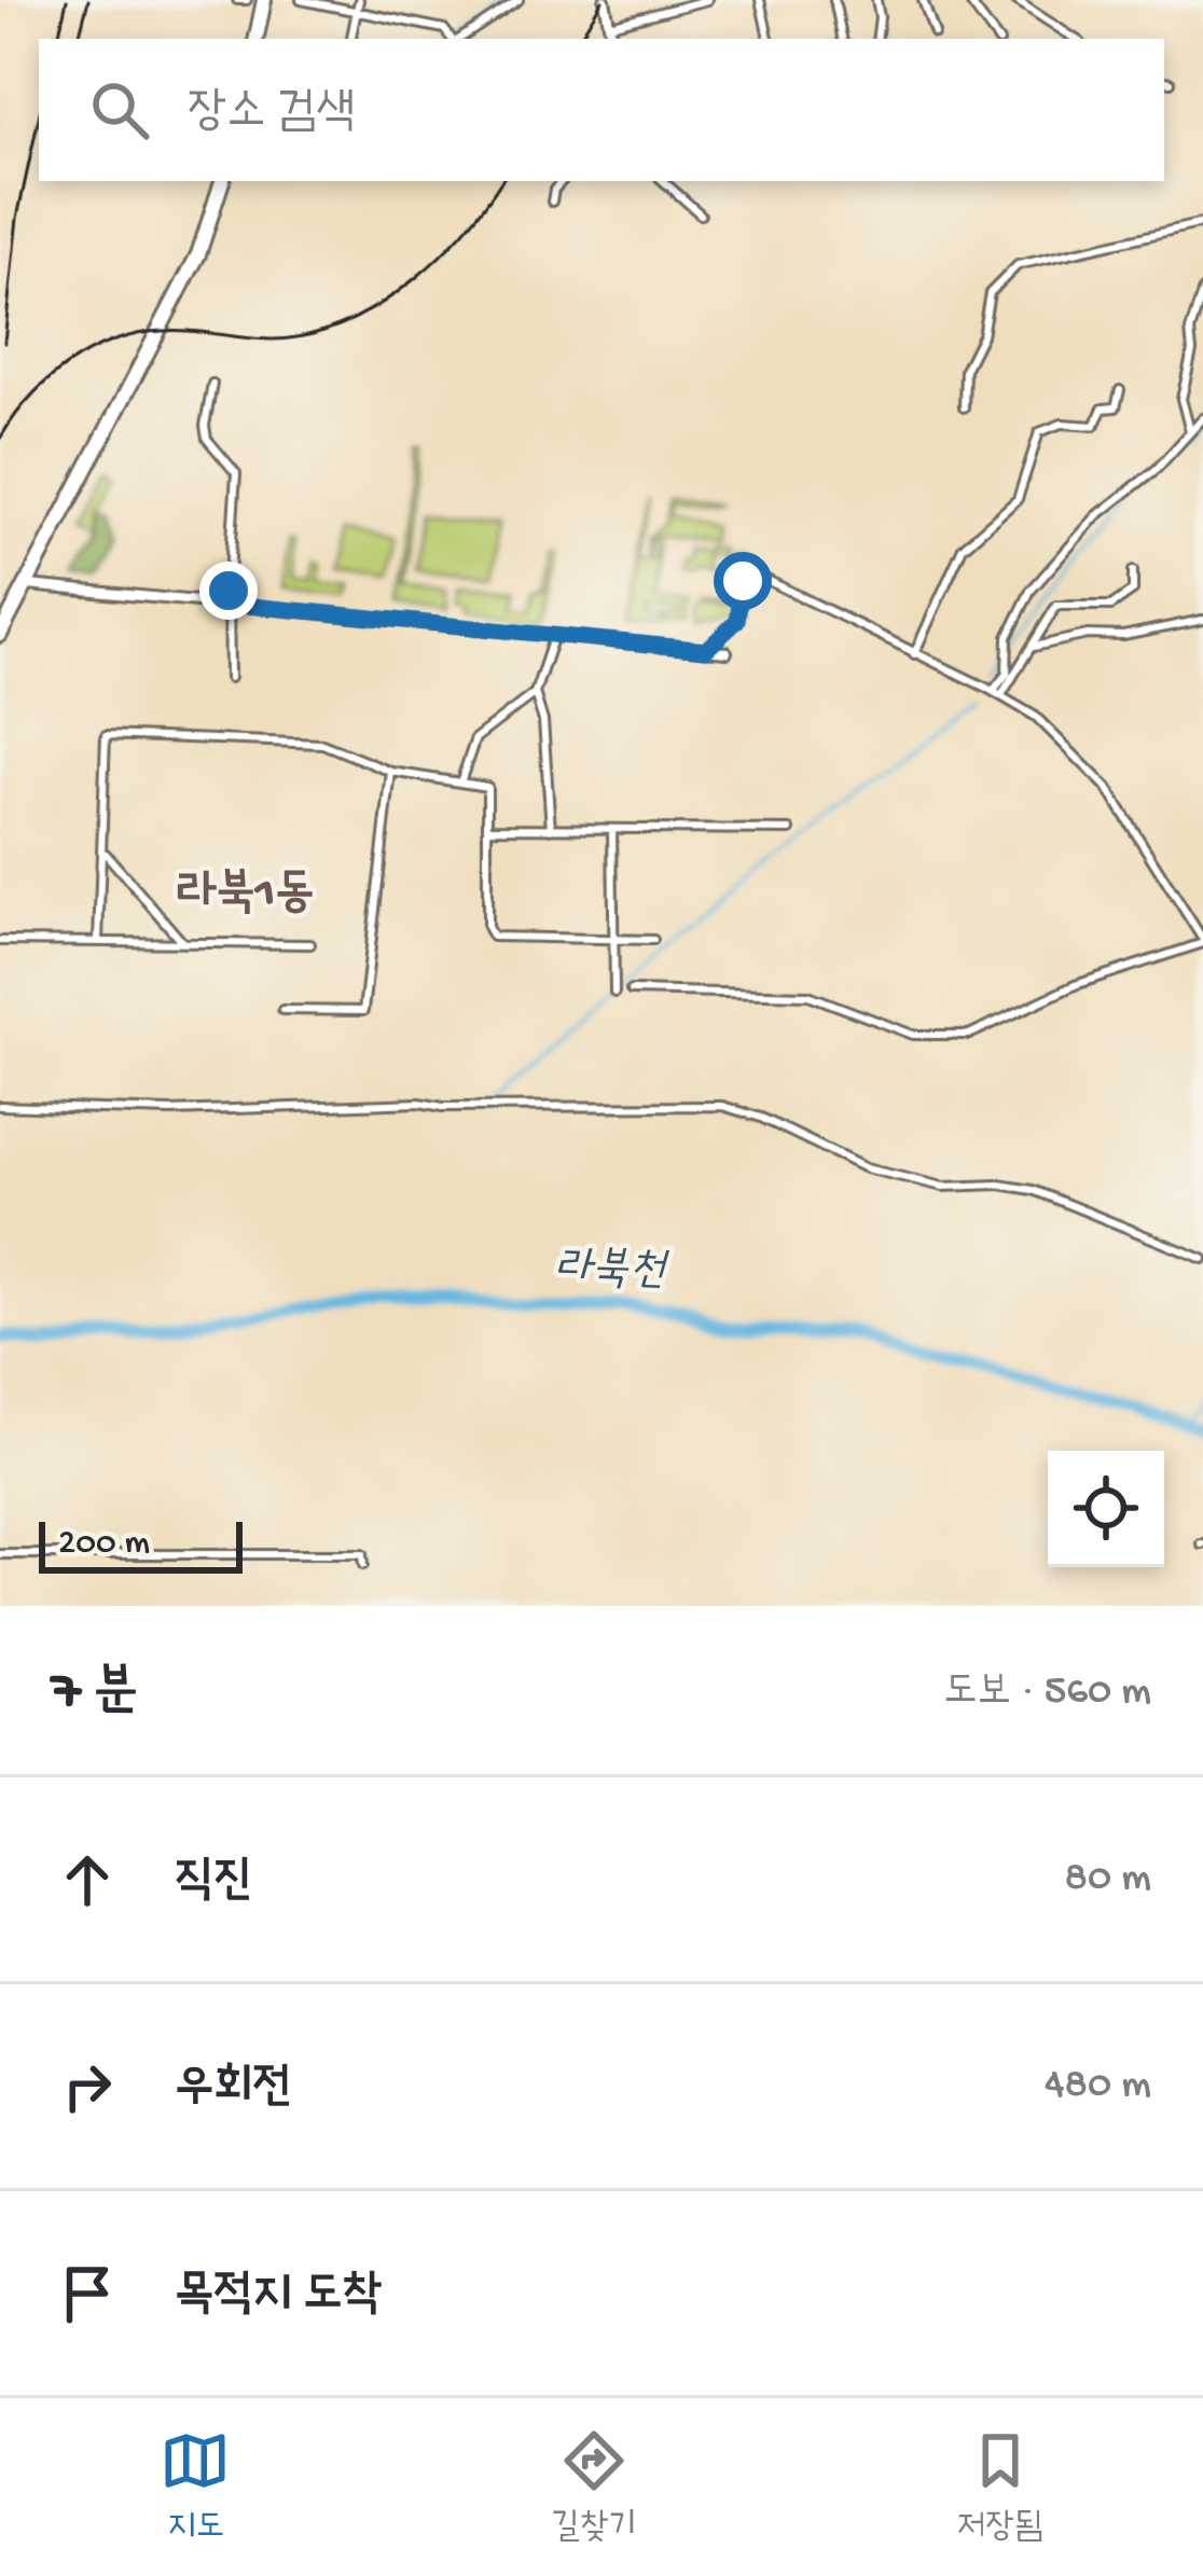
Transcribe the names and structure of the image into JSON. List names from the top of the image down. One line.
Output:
{"districts":["라북1동"],"water":["라북천"],"scale_bar":"200 m","page":{"search":"장소 검색","scale":"200 m","heading":["7 분","도보 · 560 m"],"list":[["직진","80 m"],["우회전","480 m"],"목적지 도착"],"nav":["지도","길찾기","저장됨"]}}
